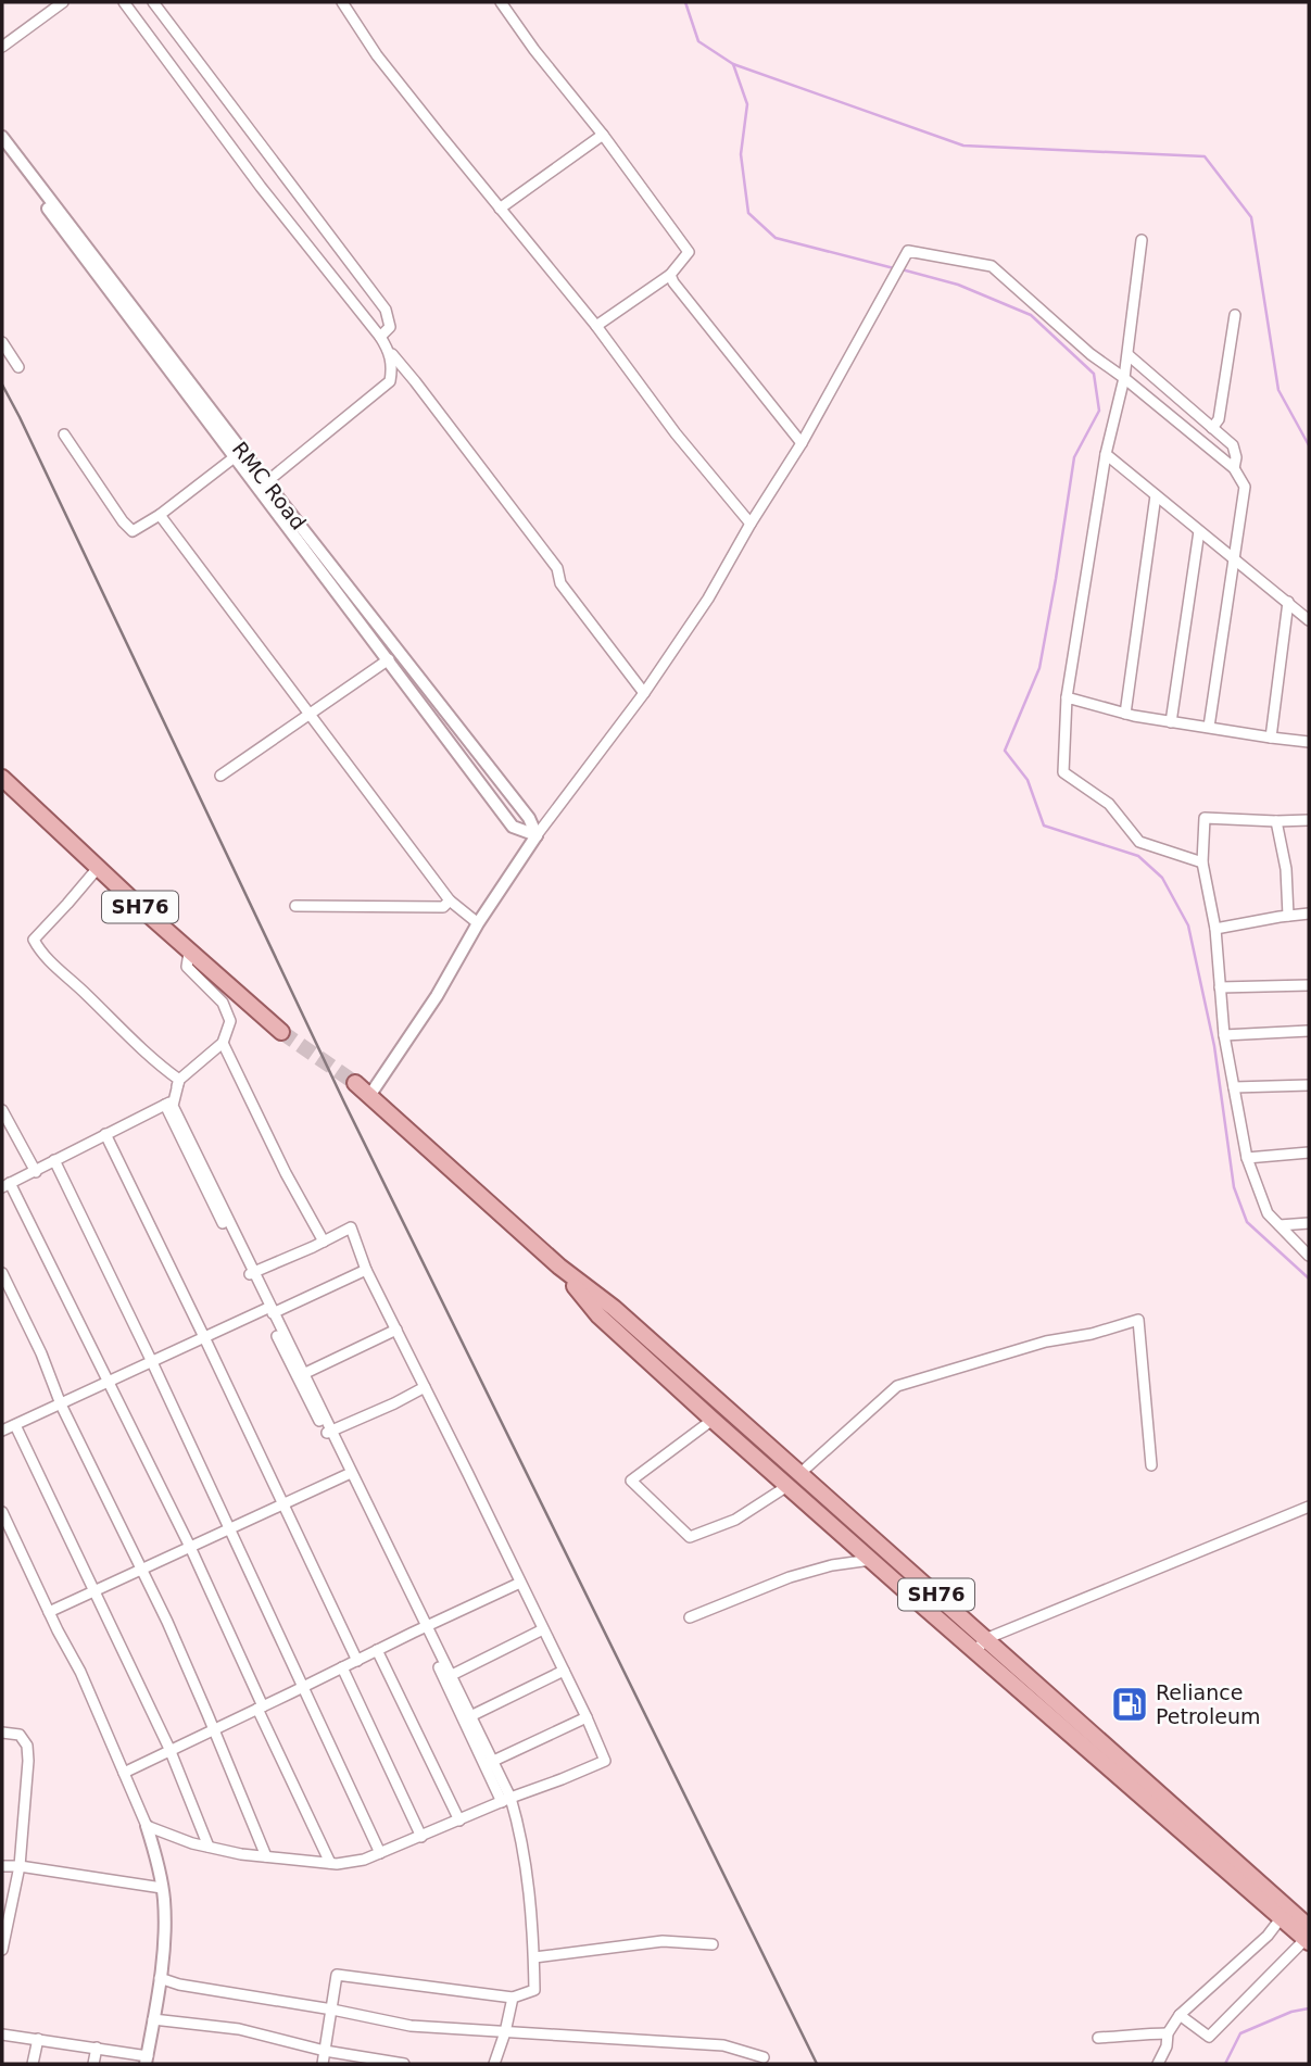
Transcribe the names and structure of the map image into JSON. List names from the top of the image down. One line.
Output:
{"streets":{"main road":["SH76"],"street":["RMC Road"]},"places":{"fuel station":["Reliance Petroleum"]}}
